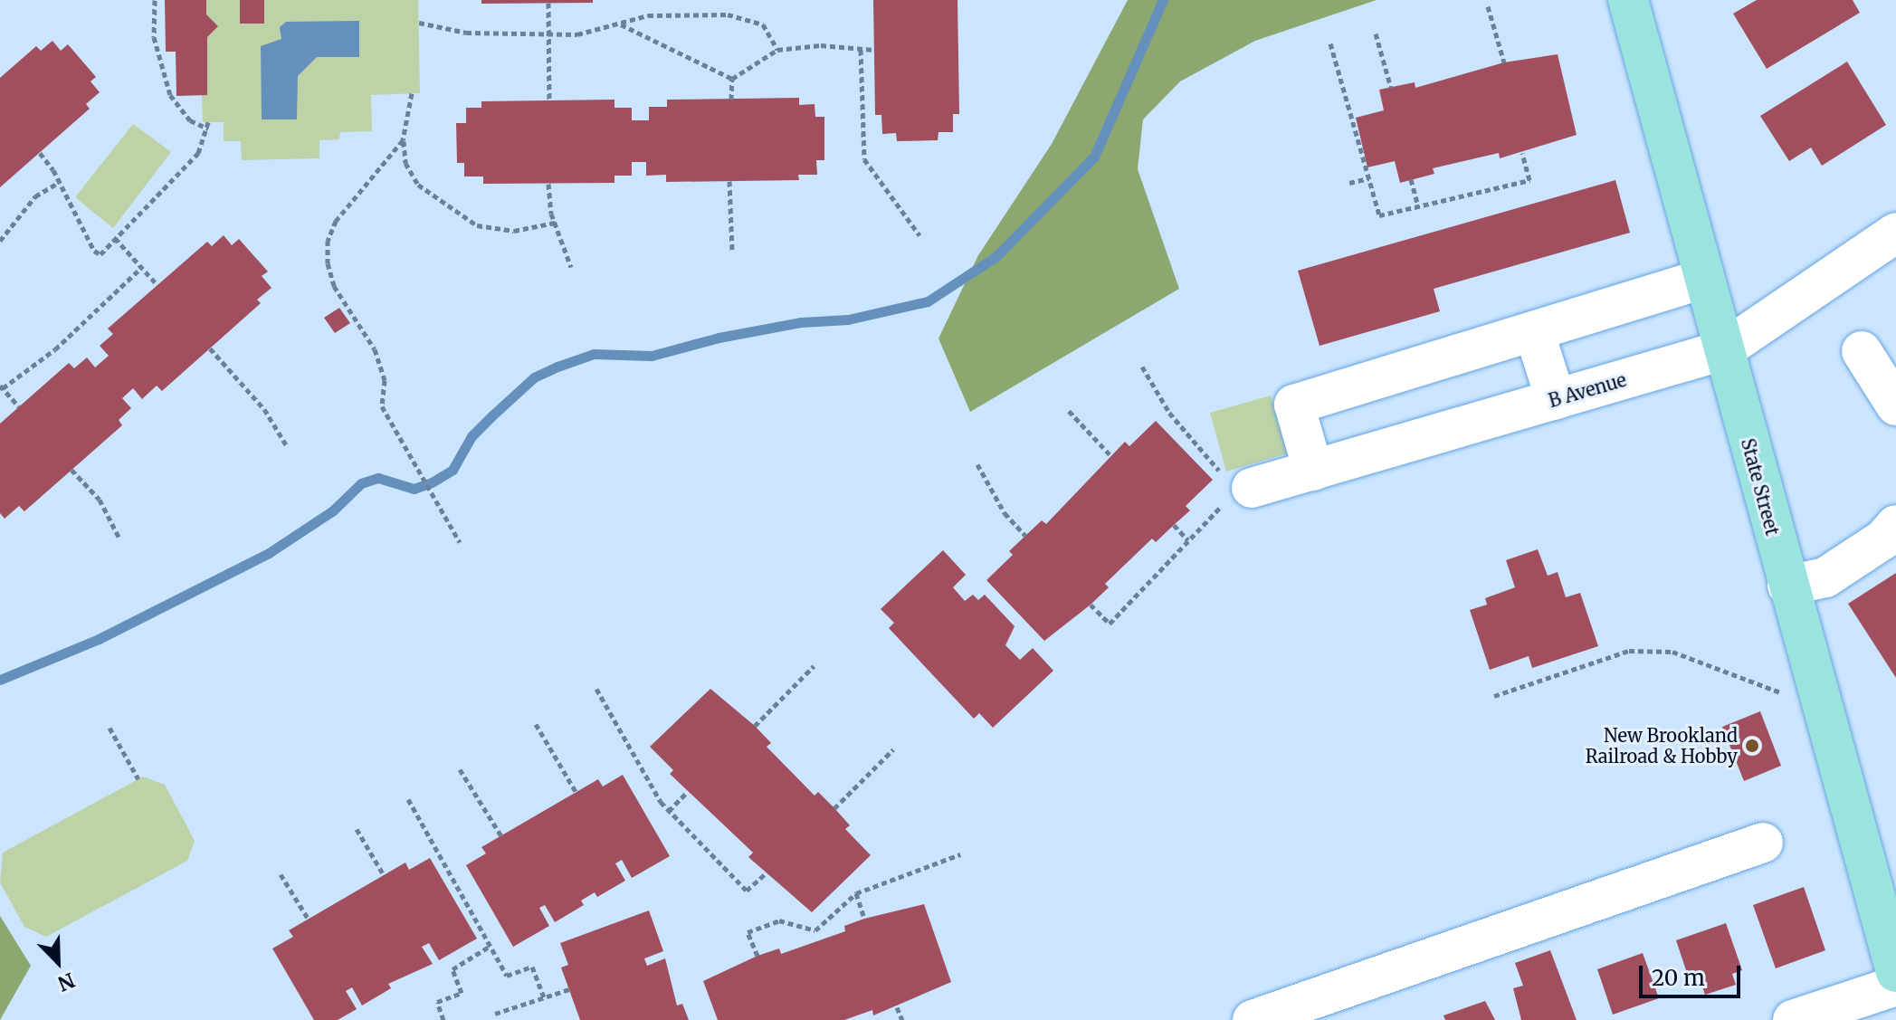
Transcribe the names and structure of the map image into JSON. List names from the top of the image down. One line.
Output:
{"streets":{"main road":["State Street"],"street":["B Avenue"]},"crossings":[["B Avenue","State Street"]],"places":["New Brookland Railroad & Hobby"],"scale_bar":"20 m","north":"bottom right"}
